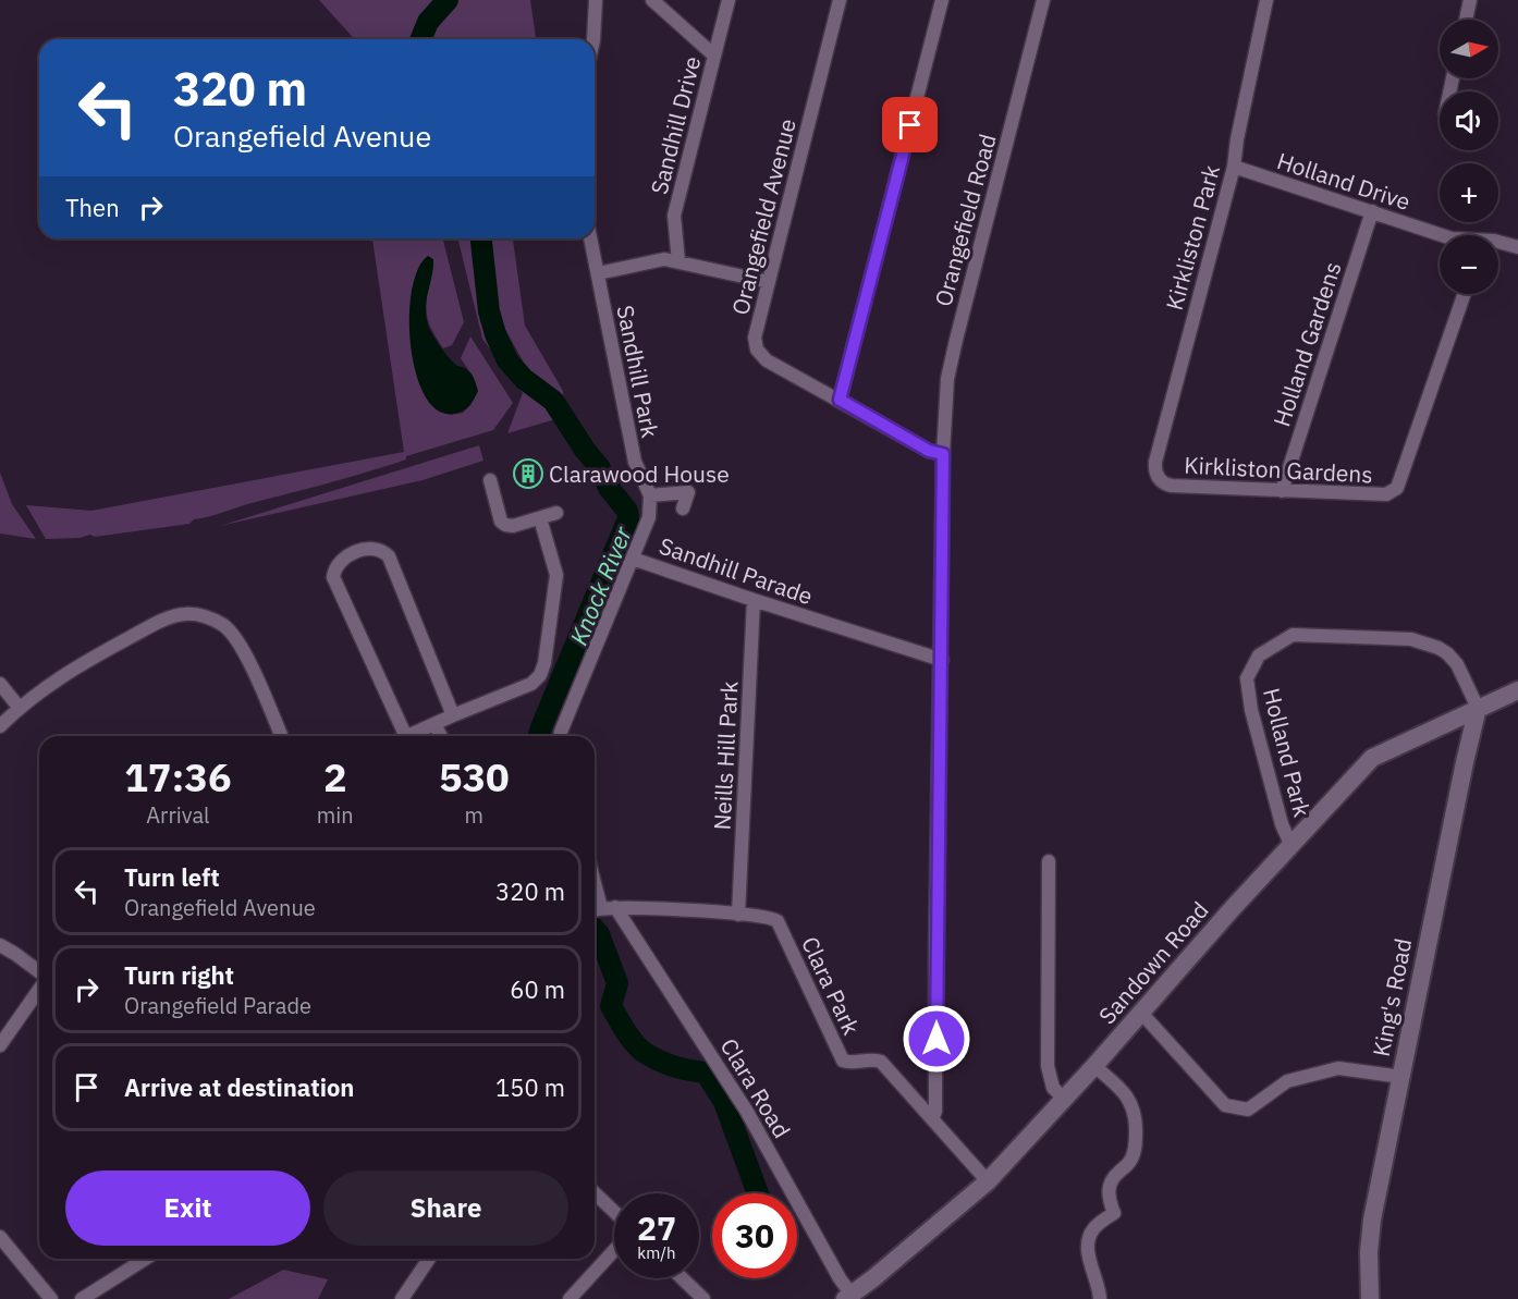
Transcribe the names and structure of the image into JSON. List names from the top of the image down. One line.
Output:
{"streets":{"street":["Sandhill Drive","Holland Drive","Orangefield Avenue","Orangefield Road","Kirkliston Park","Holland Gardens","Sandhill Park","Kirkliston Gardens","Sandhill Parade","Holland Park","Neills Hill Park","Sandown Road","Clara Park","King's Road","Clara Road"]},"crossings":[["Holland Drive","Kirkliston Park"],["Holland Drive","Holland Gardens"],["Orangefield Avenue","Orangefield Road"],["Orangefield Road","Sandhill Parade"],["Orangefield Road","Clara Park"],["Kirkliston Park","Kirkliston Gardens"],["Holland Gardens","Kirkliston Gardens"],["Sandhill Parade","Neills Hill Park"],["Holland Park","Sandown Road"],["Holland Park","King's Road"],["Neills Hill Park","Clara Park"],["Sandown Road","Clara Park"],["Sandown Road","King's Road"],["Sandown Road","Clara Road"],["Clara Park","Clara Road"]],"water":["Knock River"],"places":{"building":["Clarawood House"]},"north":"right","page":{"map_buttons":["+","−"],"turn":["320 m","Orangefield Avenue"],"then":"Then","eta":["17:36","Arrival","2","min","530","m"],"list":[{"name":"Turn left","note":"Orangefield Avenue","value":"320 m"},{"name":"Turn right","note":"Orangefield Parade","value":"60 m"},{"name":"Arrive at destination","value":"150 m"}],"buttons":["Exit","Share"],"speed":"27 km/h","limit":"30"}}
